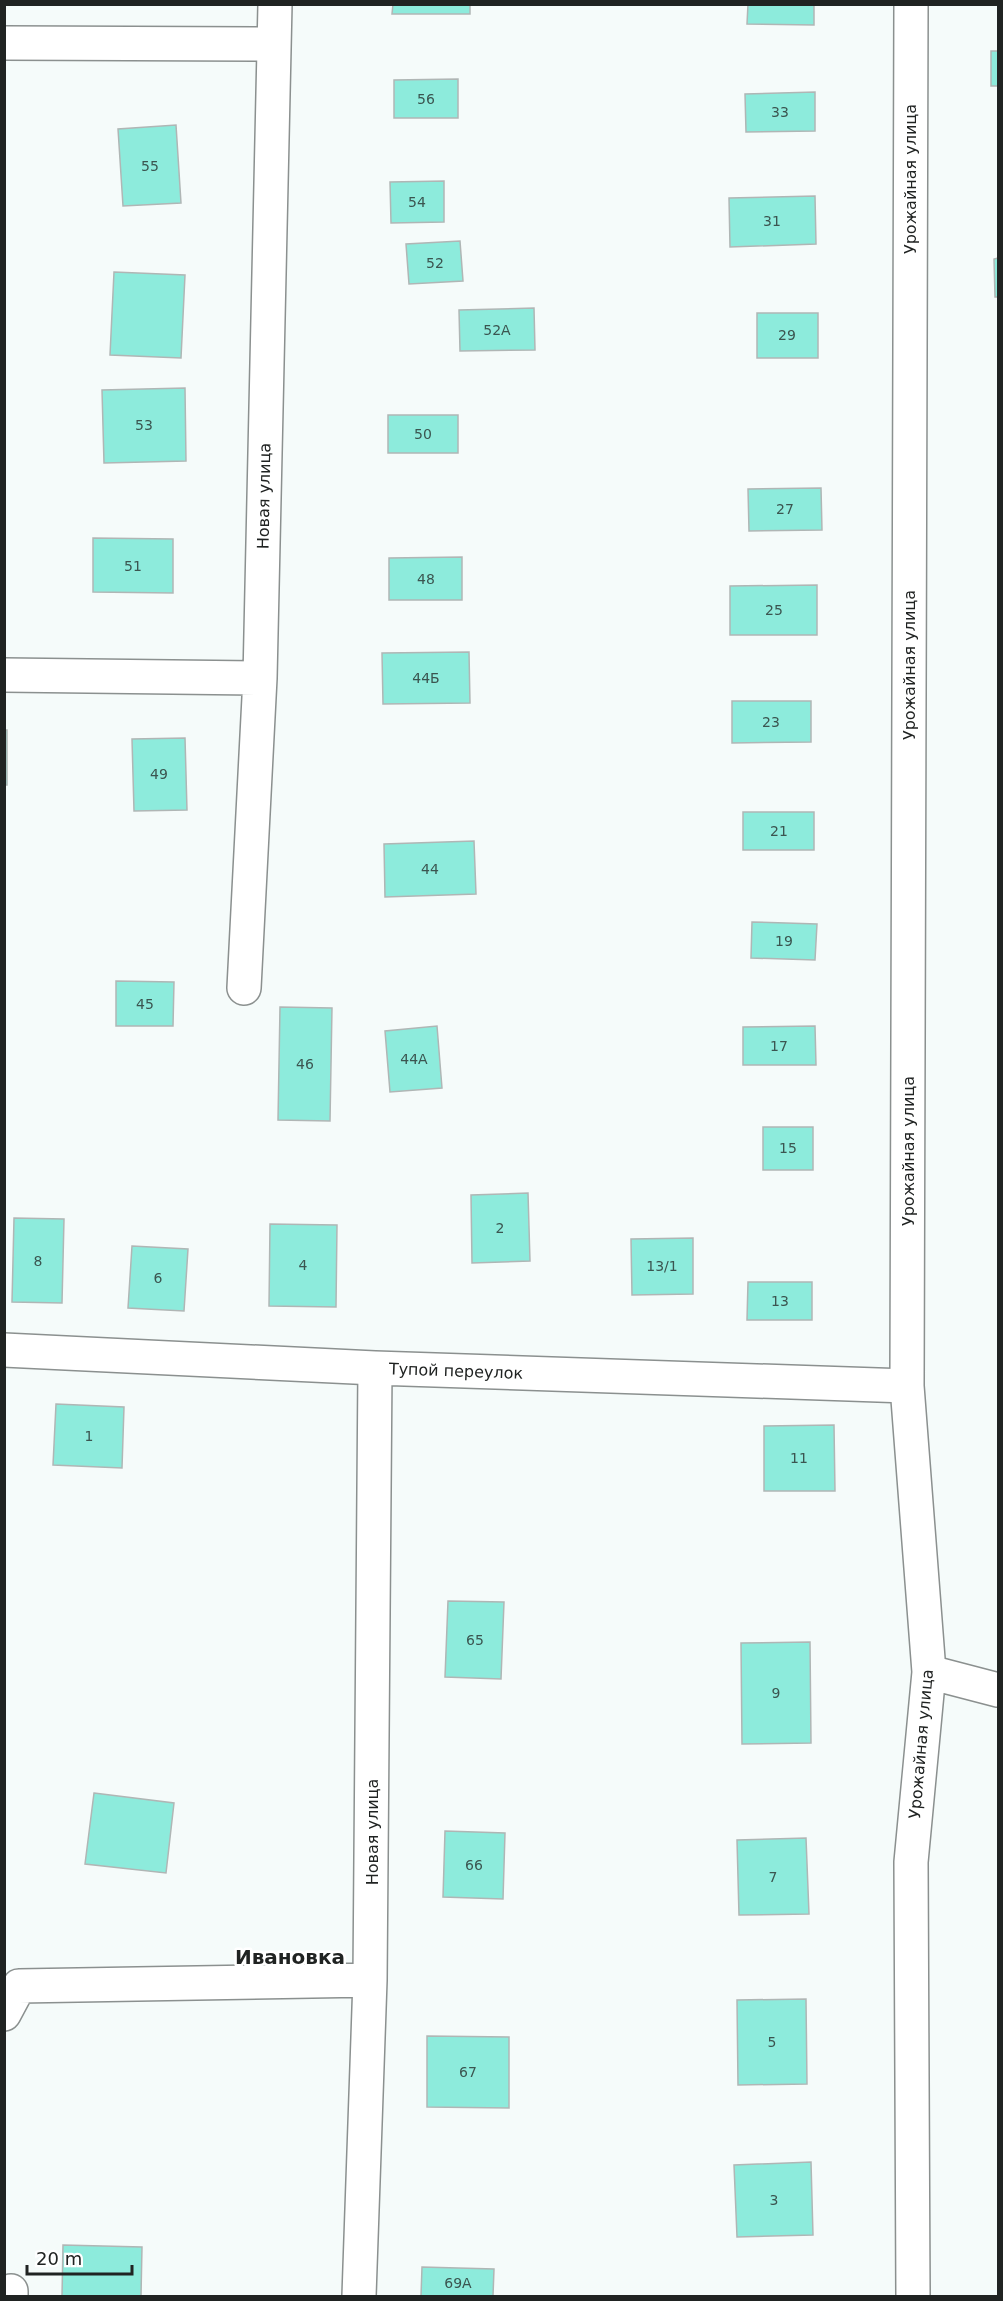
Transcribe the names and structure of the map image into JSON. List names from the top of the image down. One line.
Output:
{"streets":{"street":["Урожайная улица","Новая улица","Тупой переулок"]},"crossings":[["Урожайная улица","Тупой переулок"],["Новая улица","Тупой переулок"]],"districts":["Ивановка"],"house_numbers":["56","33","55","54","31","52","52А","29","53","50","27","51","48","25","44Б","23","49","21","44","19","45","17","44А","46","15","2","8","4","13/1","6","13","1","11","65","9","66","7","5","67","3","69А"],"scale_bar":"20 m"}
